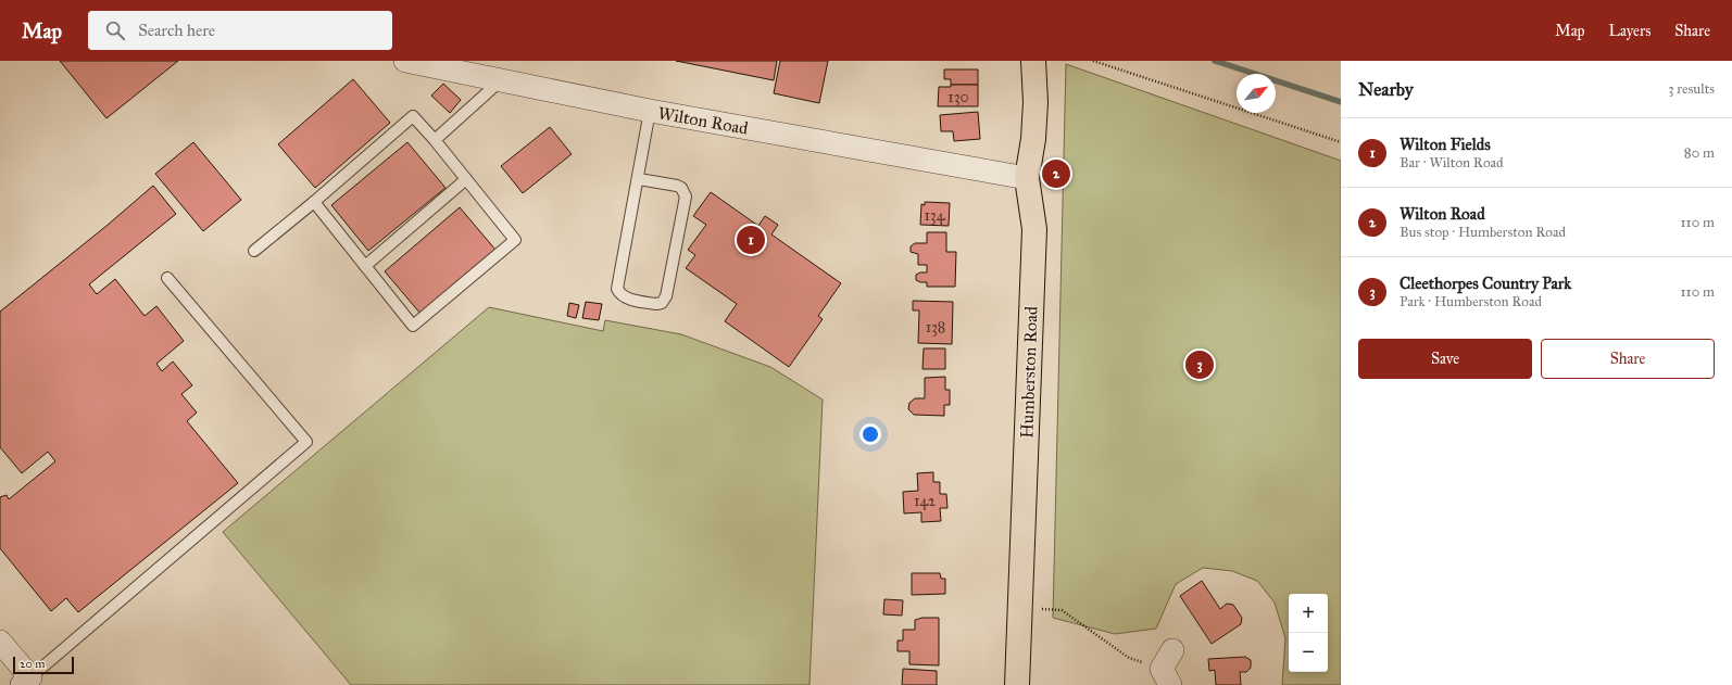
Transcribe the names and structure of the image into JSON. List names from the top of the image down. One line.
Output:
{"streets":{"main road":["Humberston Road"],"street":["Wilton Road"]},"crossings":[["Wilton Road","Humberston Road"]],"house_numbers":["130","134","138","142"],"scale_bar":"20 m","north":"top right","page":{"header":"Map","search":"Search here","nav":["Map","Layers","Share"],"heading":["Nearby","3 results"],"list":[{"mark":"1","name":"Wilton Fields","note":"Bar · Wilton Road","value":"80 m"},{"mark":"2","name":"Wilton Road","note":"Bus stop · Humberston Road","value":"110 m"},{"mark":"3","name":"Cleethorpes Country Park","note":"Park · Humberston Road","value":"110 m"}],"pins":["2","1","3"],"buttons":["Save","Share"],"map_buttons":["+","−"],"scale":"20 m"}}
